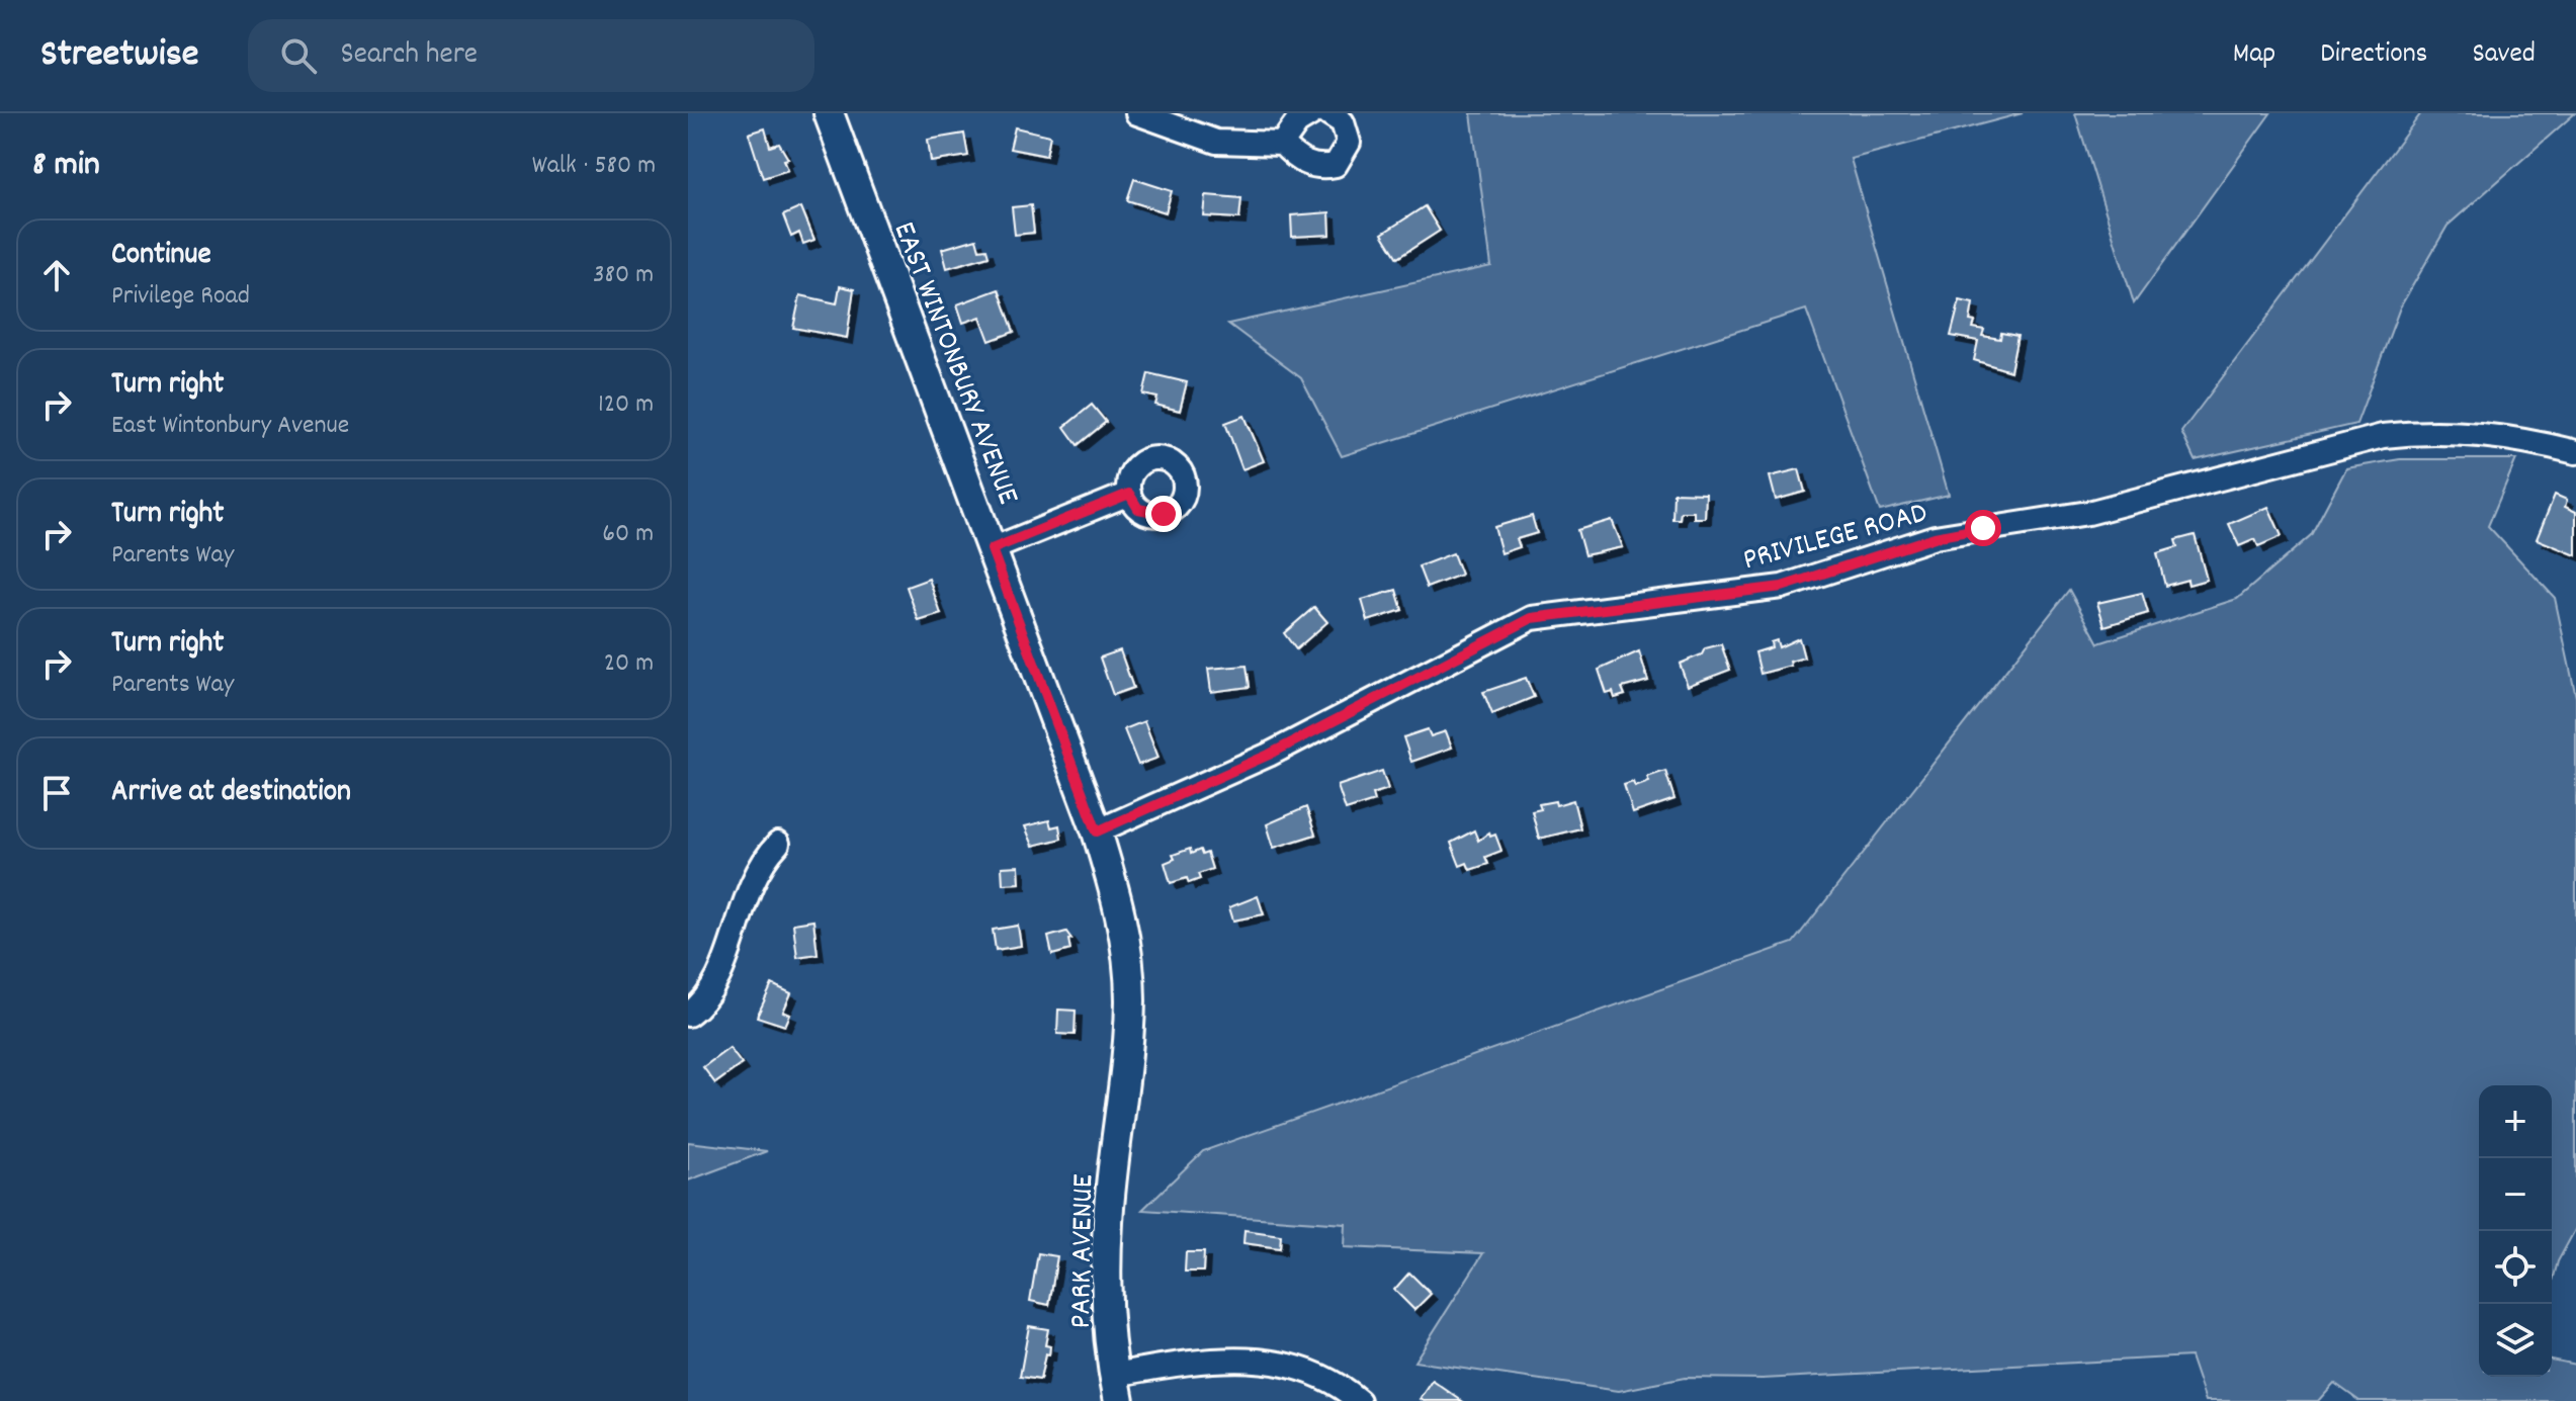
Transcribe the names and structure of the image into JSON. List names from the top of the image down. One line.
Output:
{"streets":{"main road":["EAST WINTONBURY AVENUE","PARK AVENUE"],"street":["PRIVILEGE ROAD"]},"crossings":[["EAST WINTONBURY AVENUE","PRIVILEGE ROAD"],["EAST WINTONBURY AVENUE","PARK AVENUE"]],"page":{"header":"Streetwise","search":"Search here","nav":["Map","Directions","Saved"],"heading":["8 min","Walk · 580 m"],"list":[["Continue","Privilege Road","380 m"],["Turn right","East Wintonbury Avenue","120 m"],["Turn right","Parents Way","60 m"],["Turn right","Parents Way","20 m"],"Arrive at destination"],"map_buttons":["+","−"]}}
